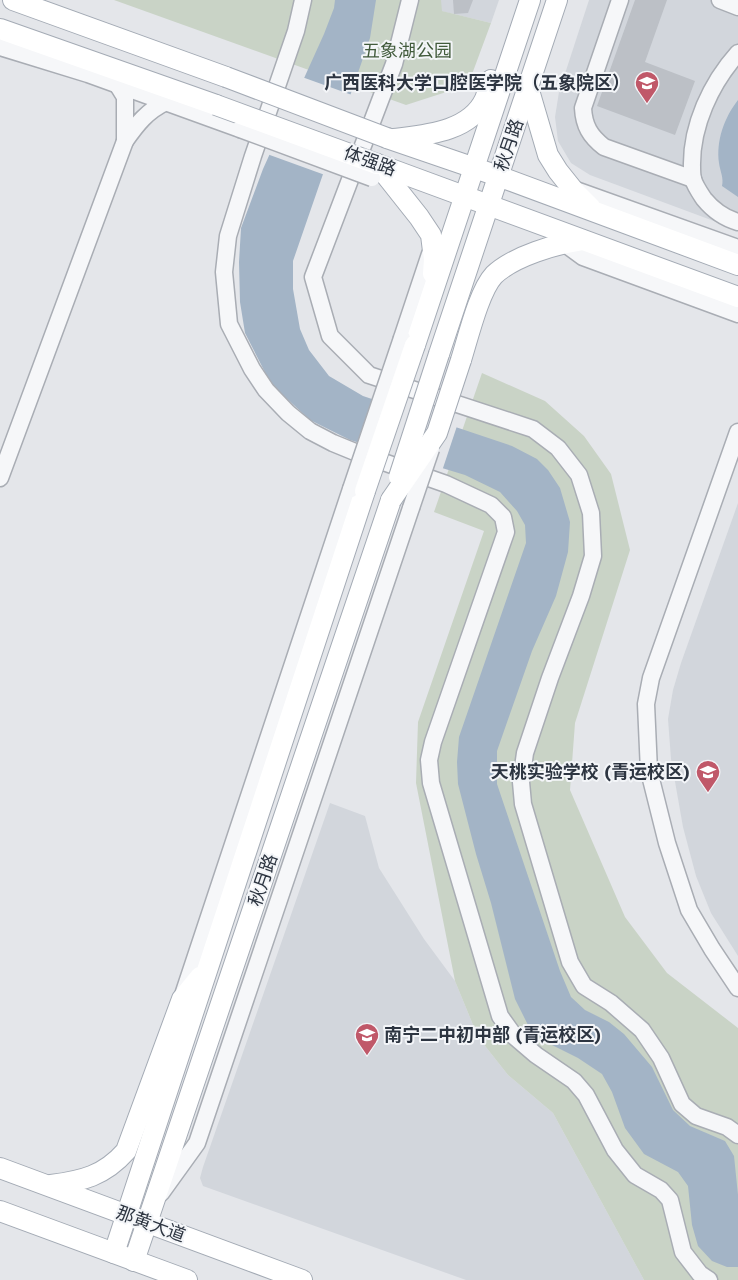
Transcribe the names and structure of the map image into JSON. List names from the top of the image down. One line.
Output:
{"streets":{"main road":["秋月路","体强路","那黄大道"]},"crossings":[["秋月路","体强路"],["秋月路","那黄大道"]],"parks":["五象湖公园"],"places":{"school or university":["广西医科大学口腔医学院（五象院区）","天桃实验学校 (青运校区)","南宁二中初中部 (青运校区)"]}}
